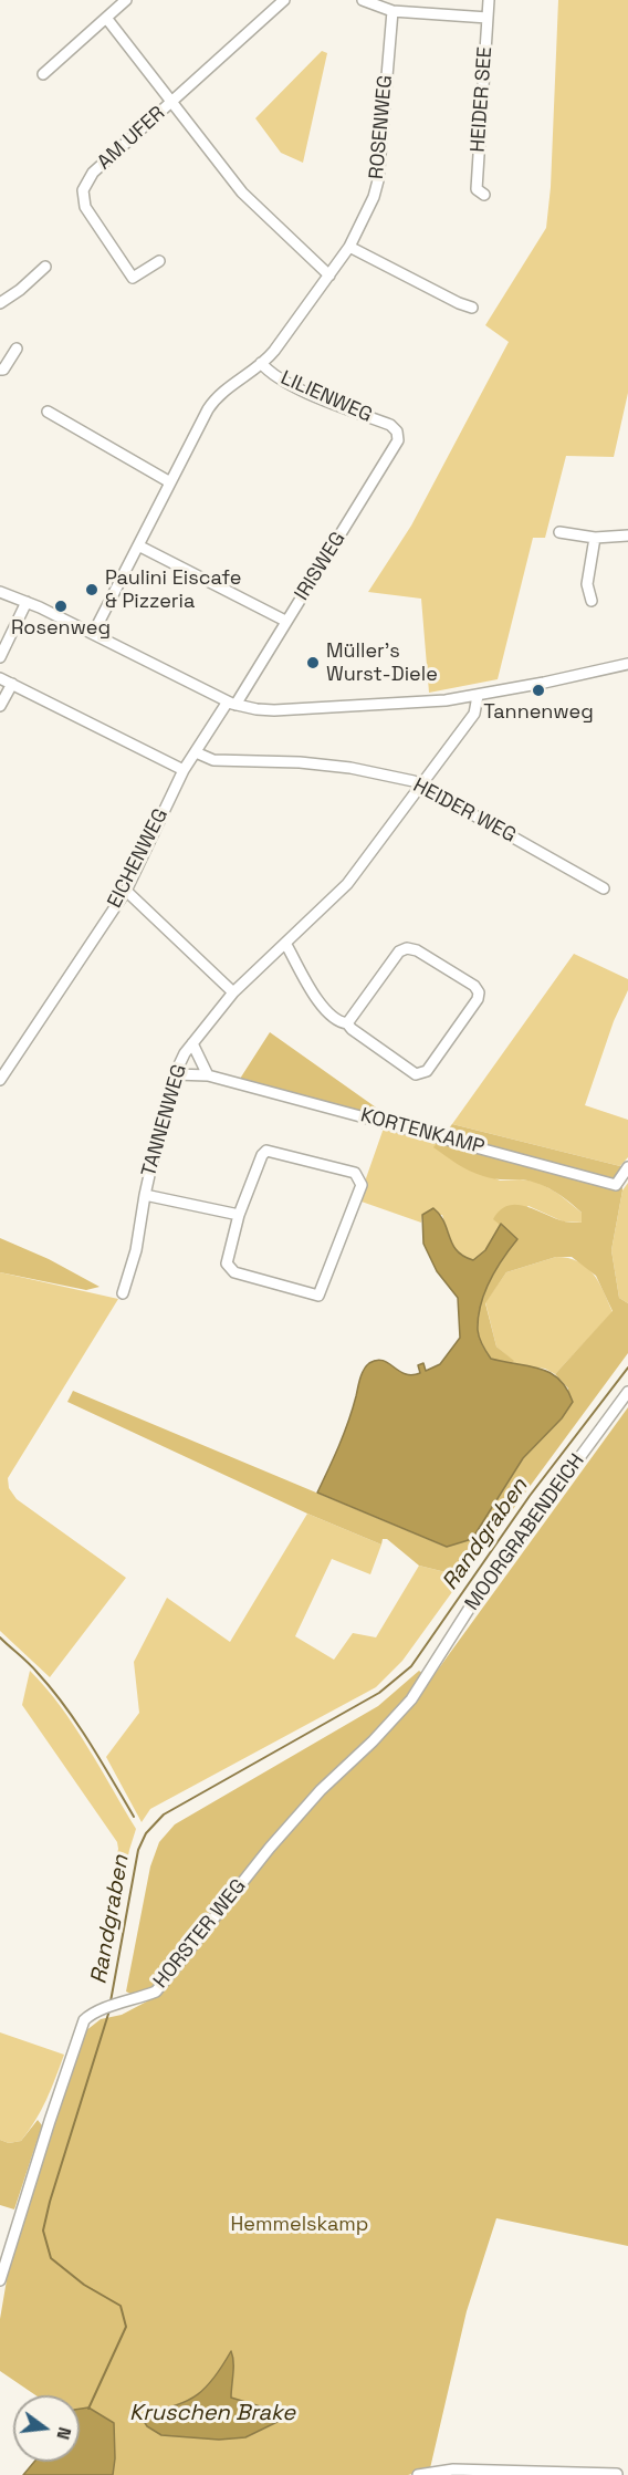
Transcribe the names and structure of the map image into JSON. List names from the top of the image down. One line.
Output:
{"streets":{"street":["HEIDER SEE","ROSENWEG","AM UFER","LILIENWEG","IRISWEG","HEIDER WEG","EICHENWEG","TANNENWEG","KORTENKAMP","MOORGRABENDEICH","HORSTER WEG"]},"crossings":[["ROSENWEG","LILIENWEG"],["LILIENWEG","IRISWEG"],["IRISWEG","EICHENWEG"],["HEIDER WEG","EICHENWEG"],["HEIDER WEG","TANNENWEG"],["TANNENWEG","KORTENKAMP"],["MOORGRABENDEICH","HORSTER WEG"]],"water":["Randgraben","Kruschen Brake"],"parks":["Hemmelskamp"],"places":["Paulini Eiscafe & Pizzeria","Rosenweg","Müller's Wurst-Diele","Tannenweg"],"north":"right"}
